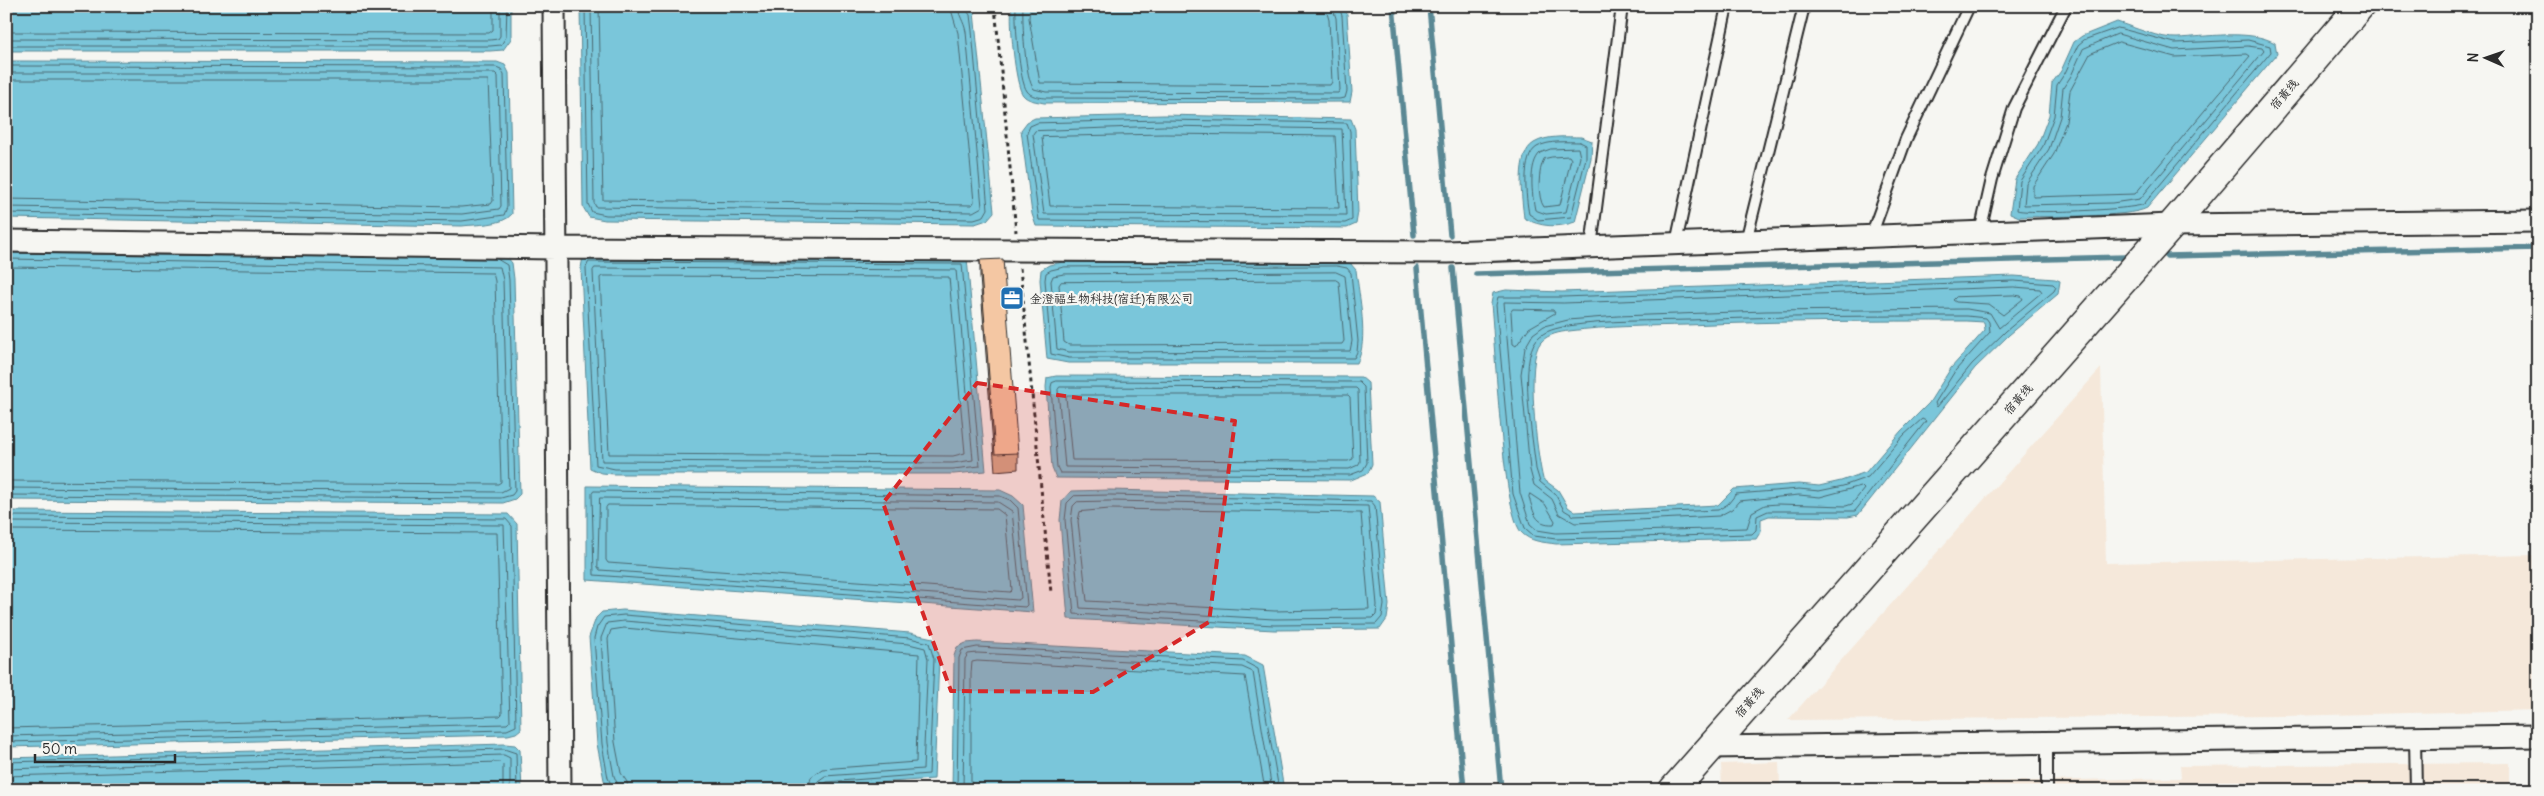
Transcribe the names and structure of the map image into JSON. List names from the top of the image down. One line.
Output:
{"streets":{"main road":["宿黄线"]},"places":{"office":["金澄福生物科技(宿迁)有限公司"]},"scale_bar":"50 m","north":"left"}
